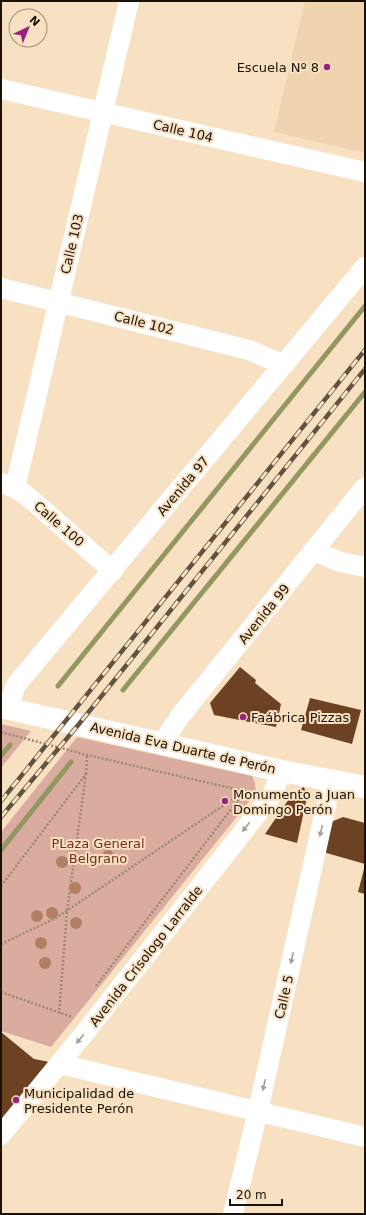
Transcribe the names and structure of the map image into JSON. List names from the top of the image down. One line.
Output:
{"streets":{"street":["Calle 104","Calle 103","Calle 102","Avenida 97","Calle 100","Avenida 99","Avenida Eva Duarte de Perón","Avenida Crisologo Larralde","Calle 5"]},"crossings":[["Calle 104","Calle 103"],["Calle 103","Calle 102"],["Calle 103","Calle 100"],["Calle 102","Avenida 97"],["Avenida 97","Calle 100"],["Avenida 97","Avenida Eva Duarte de Perón"],["Avenida 99","Avenida Eva Duarte de Perón"],["Avenida Eva Duarte de Perón","Avenida Crisologo Larralde"],["Avenida Eva Duarte de Perón","Calle 5"]],"one_way":["Avenida Crisologo Larralde","Calle 5"],"parks":["PLaza General Belgrano"],"places":["Escuela Nº 8","Faábrica Pizzas","Monumento a Juan Domingo Perón","Municipalidad de Presidente Perón"],"scale_bar":"20 m","north":"top right"}
